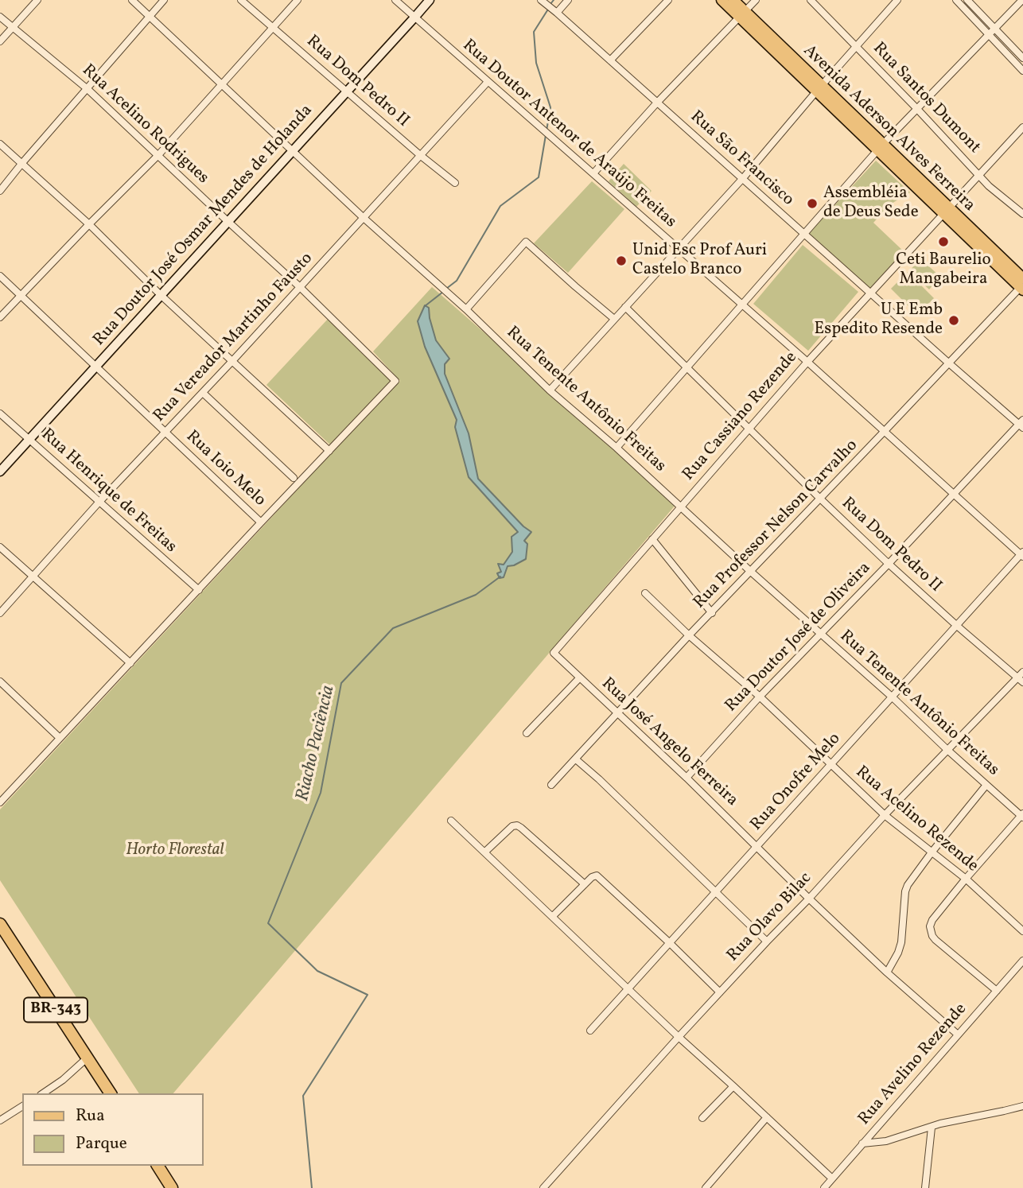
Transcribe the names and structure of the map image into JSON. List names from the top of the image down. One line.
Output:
{"streets":{"highway":["BR-343"],"main road":["Avenida Aderson Alves Ferreira"],"street":["Rua Dom Pedro II","Rua Santos Dumont","Rua Acelino Rodrigues","Rua Doutor Antenor de Araújo Freitas","Rua São Francisco","Rua Doutor José Osmar Mendes de Holanda","Rua Vereador Martinho Fausto","Rua Tenente Antônio Freitas","Rua Cassiano Rezende","Rua Ioio Melo","Rua Henrique de Freitas","Rua Professor Nelson Carvalho","Rua Doutor José de Oliveira","Rua José Angelo Ferreira","Rua Onofre Melo","Rua Acelino Rezende","Rua Olavo Bilac","Rua Avelino Rezende"]},"crossings":[["Rua Dom Pedro II","Rua Doutor José Osmar Mendes de Holanda"],["Rua Dom Pedro II","Rua Vereador Martinho Fausto"],["Rua Dom Pedro II","Rua Cassiano Rezende"],["Rua Dom Pedro II","Rua Professor Nelson Carvalho"],["Rua Dom Pedro II","Rua Doutor José de Oliveira"],["Rua Dom Pedro II","Rua Onofre Melo"],["Rua Dom Pedro II","Rua Olavo Bilac"],["Rua Santos Dumont","Rua Cassiano Rezende"],["Rua Acelino Rodrigues","Rua Doutor José Osmar Mendes de Holanda"],["Rua Acelino Rodrigues","Rua Vereador Martinho Fausto"],["Avenida Aderson Alves Ferreira","Rua Cassiano Rezende"],["Avenida Aderson Alves Ferreira","Rua Professor Nelson Carvalho"],["Rua Doutor Antenor de Araújo Freitas","Rua Doutor José Osmar Mendes de Holanda"],["Rua Doutor Antenor de Araújo Freitas","Rua Vereador Martinho Fausto"],["Rua Doutor Antenor de Araújo Freitas","Rua Cassiano Rezende"],["Rua Doutor Antenor de Araújo Freitas","Rua Professor Nelson Carvalho"],["Rua Doutor Antenor de Araújo Freitas","Rua Doutor José de Oliveira"],["Rua Doutor Antenor de Araújo Freitas","Rua Onofre Melo"],["Rua São Francisco","Rua Cassiano Rezende"],["Rua São Francisco","Rua Professor Nelson Carvalho"],["Rua São Francisco","Rua Doutor José de Oliveira"],["Rua Doutor José Osmar Mendes de Holanda","Rua Tenente Antônio Freitas"],["Rua Doutor José Osmar Mendes de Holanda","Rua Ioio Melo"],["Rua Doutor José Osmar Mendes de Holanda","Rua Henrique de Freitas"],["Rua Vereador Martinho Fausto","Rua Tenente Antônio Freitas"],["Rua Vereador Martinho Fausto","Rua Ioio Melo"],["Rua Vereador Martinho Fausto","Rua Henrique de Freitas"],["Rua Tenente Antônio Freitas","Rua Cassiano Rezende"],["Rua Tenente Antônio Freitas","Rua Professor Nelson Carvalho"],["Rua Tenente Antônio Freitas","Rua Doutor José de Oliveira"],["Rua Tenente Antônio Freitas","Rua Onofre Melo"],["Rua Tenente Antônio Freitas","Rua Olavo Bilac"],["Rua Cassiano Rezende","Rua José Angelo Ferreira"],["Rua Professor Nelson Carvalho","Rua José Angelo Ferreira"],["Rua Professor Nelson Carvalho","Rua Acelino Rezende"],["Rua Doutor José de Oliveira","Rua José Angelo Ferreira"],["Rua Doutor José de Oliveira","Rua Acelino Rezende"],["Rua José Angelo Ferreira","Rua Onofre Melo"],["Rua José Angelo Ferreira","Rua Olavo Bilac"],["Rua José Angelo Ferreira","Rua Avelino Rezende"],["Rua Onofre Melo","Rua Acelino Rezende"],["Rua Acelino Rezende","Rua Olavo Bilac"]],"water":["Riacho Paciência"],"parks":["Horto Florestal"],"places":["Assembléia de Deus Sede","Ceti Baurelio Mangabeira","Unid Esc Prof Auri Castelo Branco","U E Emb Espedito Resende"],"legend":["Rua","Parque"]}
